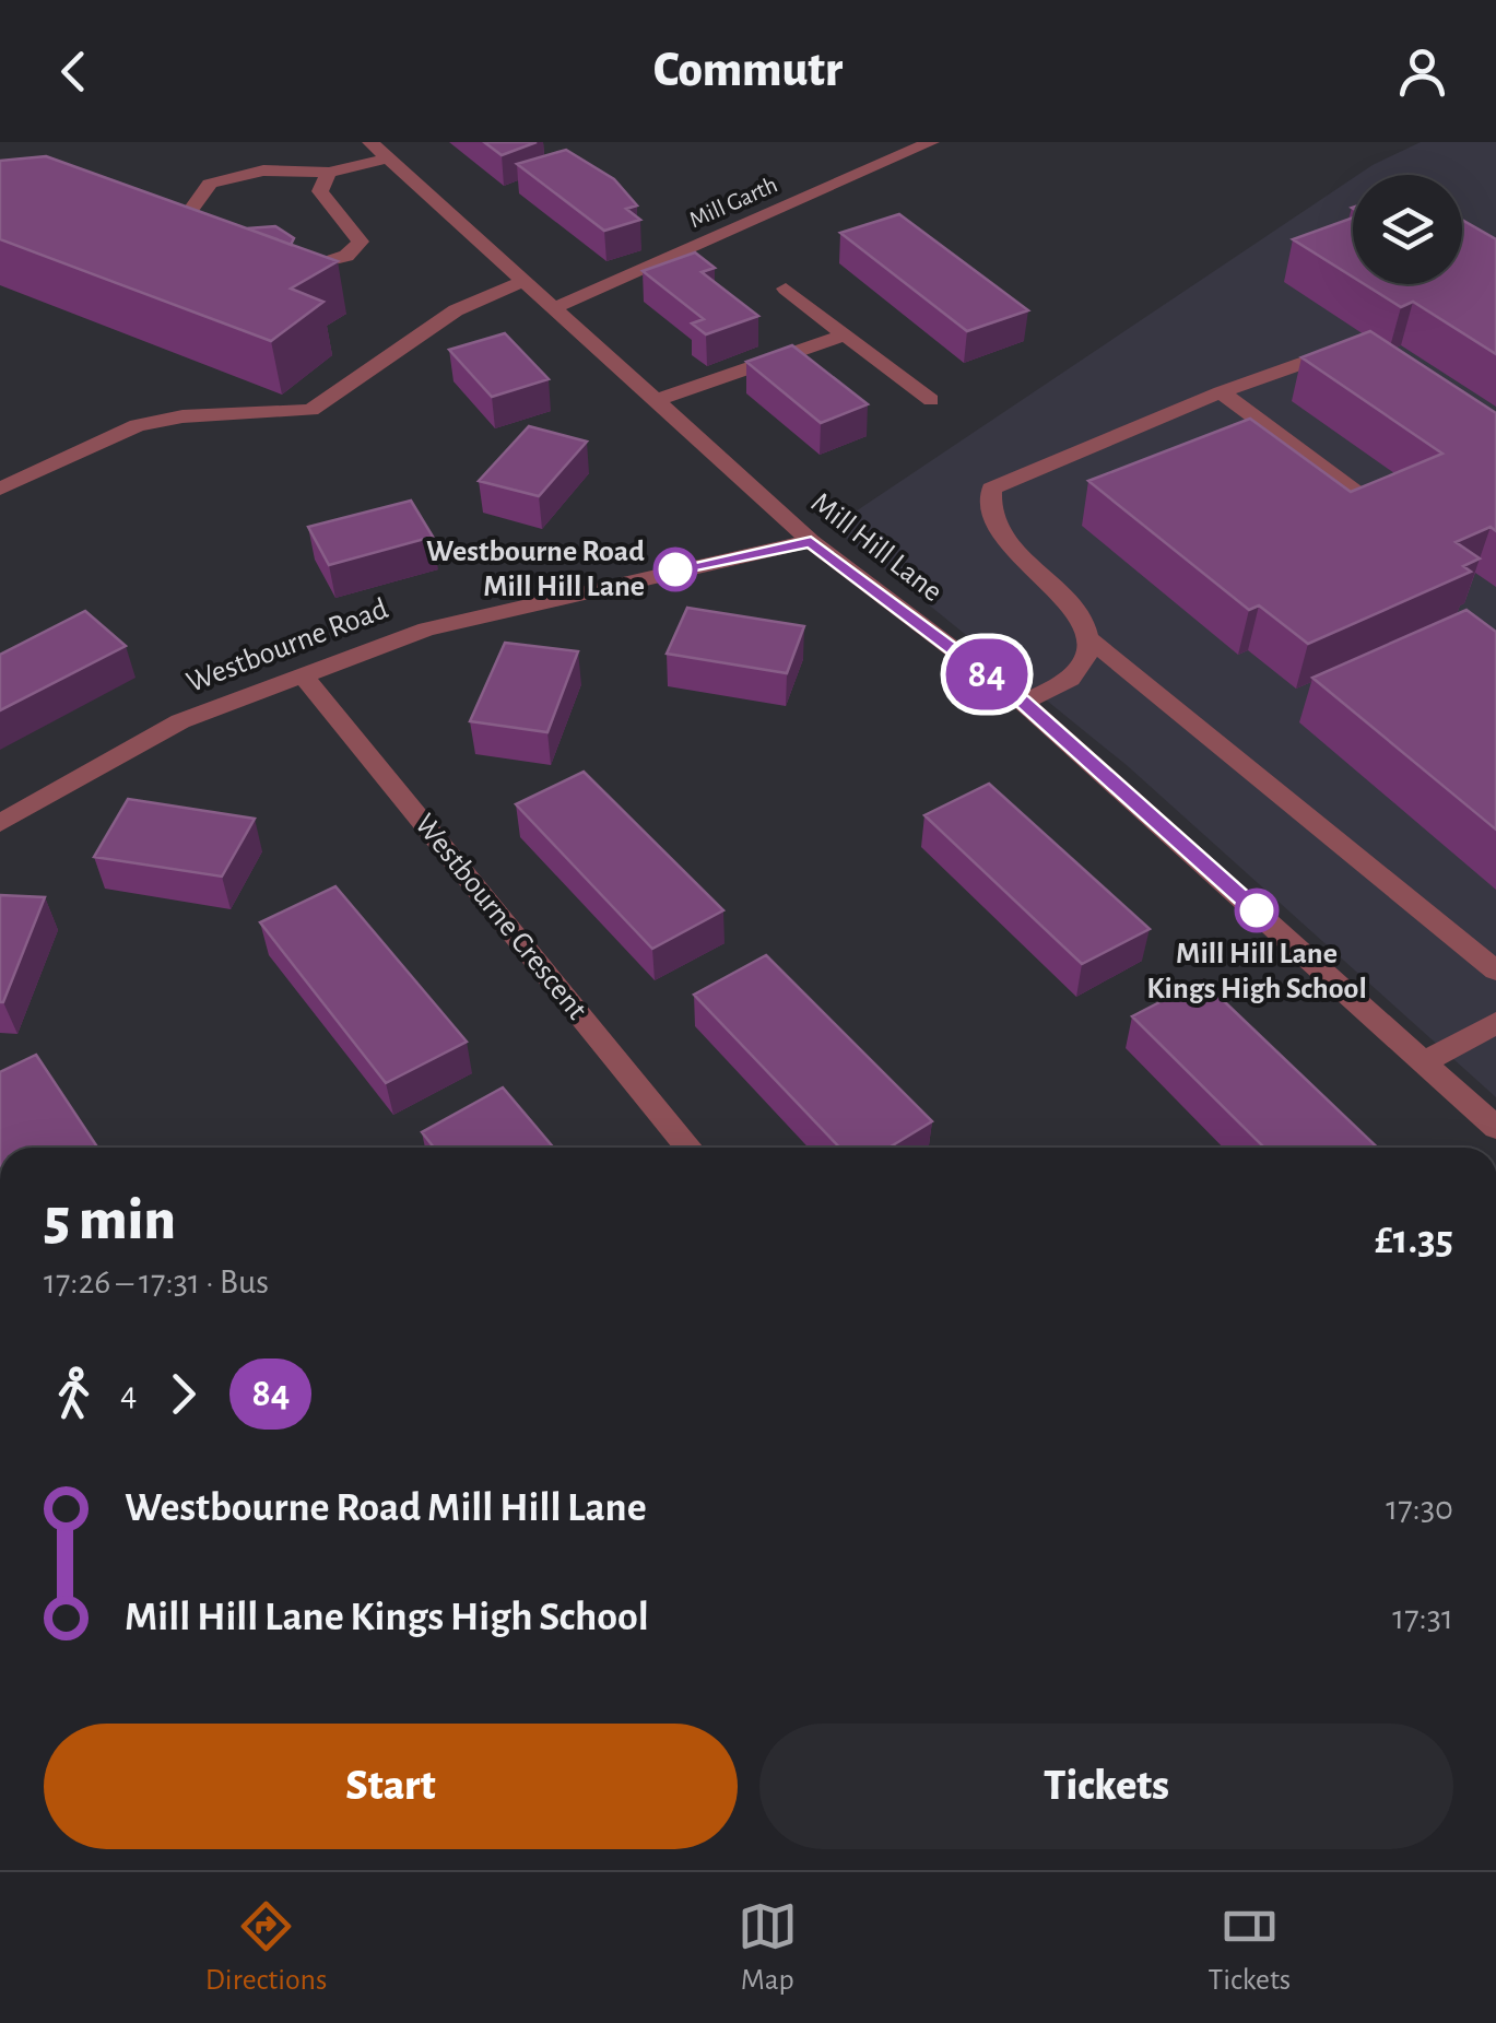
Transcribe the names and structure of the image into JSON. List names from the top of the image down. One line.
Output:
{"streets":{"street":["Mill Garth","Mill Hill Lane","Westbourne Road","Westbourne Crescent"]},"crossings":[["Mill Garth","Mill Hill Lane"],["Mill Hill Lane","Westbourne Road"],["Westbourne Road","Westbourne Crescent"]],"places":["Westbourne Road Mill Hill Lane","Mill Hill Lane Kings High School"],"lines":["bus line 84"],"page":{"header":"Commutr","on_map":"84","heading":["5 min","17:26 – 17:31 · Bus","£1.35"],"legs":["4","84"],"list":[{"name":"Westbourne Road Mill Hill Lane","value":"17:30"},{"name":"Mill Hill Lane Kings High School","value":"17:31"}],"buttons":["Start","Tickets"],"tabs":["Directions","Map","Tickets"]}}
